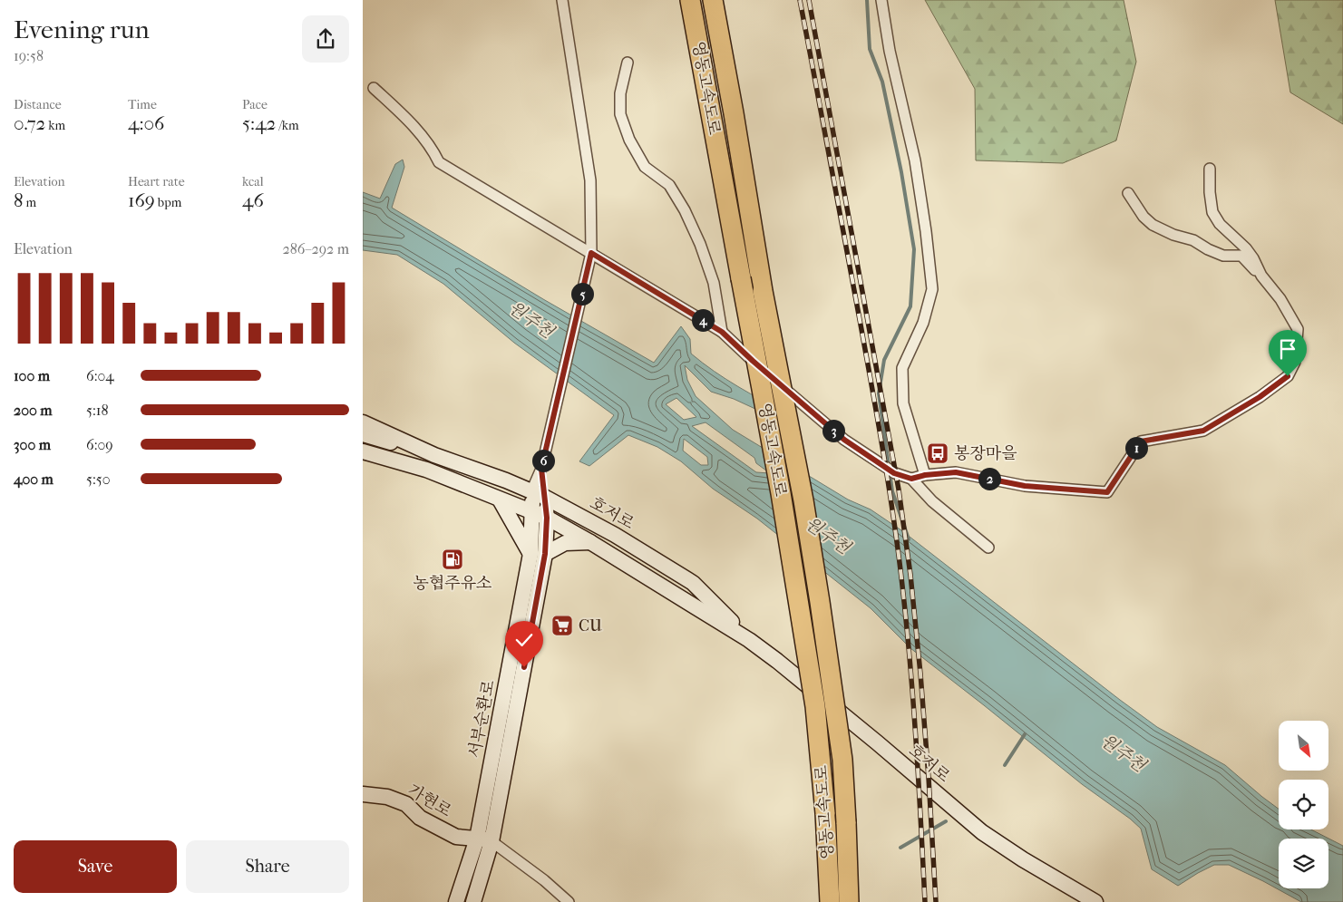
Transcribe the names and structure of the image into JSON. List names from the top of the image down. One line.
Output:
{"streets":{"highway":["영동고속도로"],"street":["호저로","서부순환로","가현로"]},"crossings":[["호저로","서부순환로"],["서부순환로","가현로"]],"water":["원주천"],"places":{"bus stop":["봉장마을"],"fuel station":["농협주유소"],"supermarket":["CU"]},"north":"bottom right","page":{"heading":["Evening run","19:58"],"stats":[["Distance","0.72 km"],["Time","4:06"],["Pace","5:42 /km"],["Elevation","8 m"],["Heart rate","169 bpm"],["kcal","46"]],"chart":["Elevation","286–292 m"],"pins":["5","4","3","1","6","2"],"list":[{"name":"100 m","note":"6:04"},{"name":"200 m","note":"5:18"},{"name":"300 m","note":"6:09"},{"name":"400 m","note":"5:50"}],"buttons":["Save","Share"]}}
